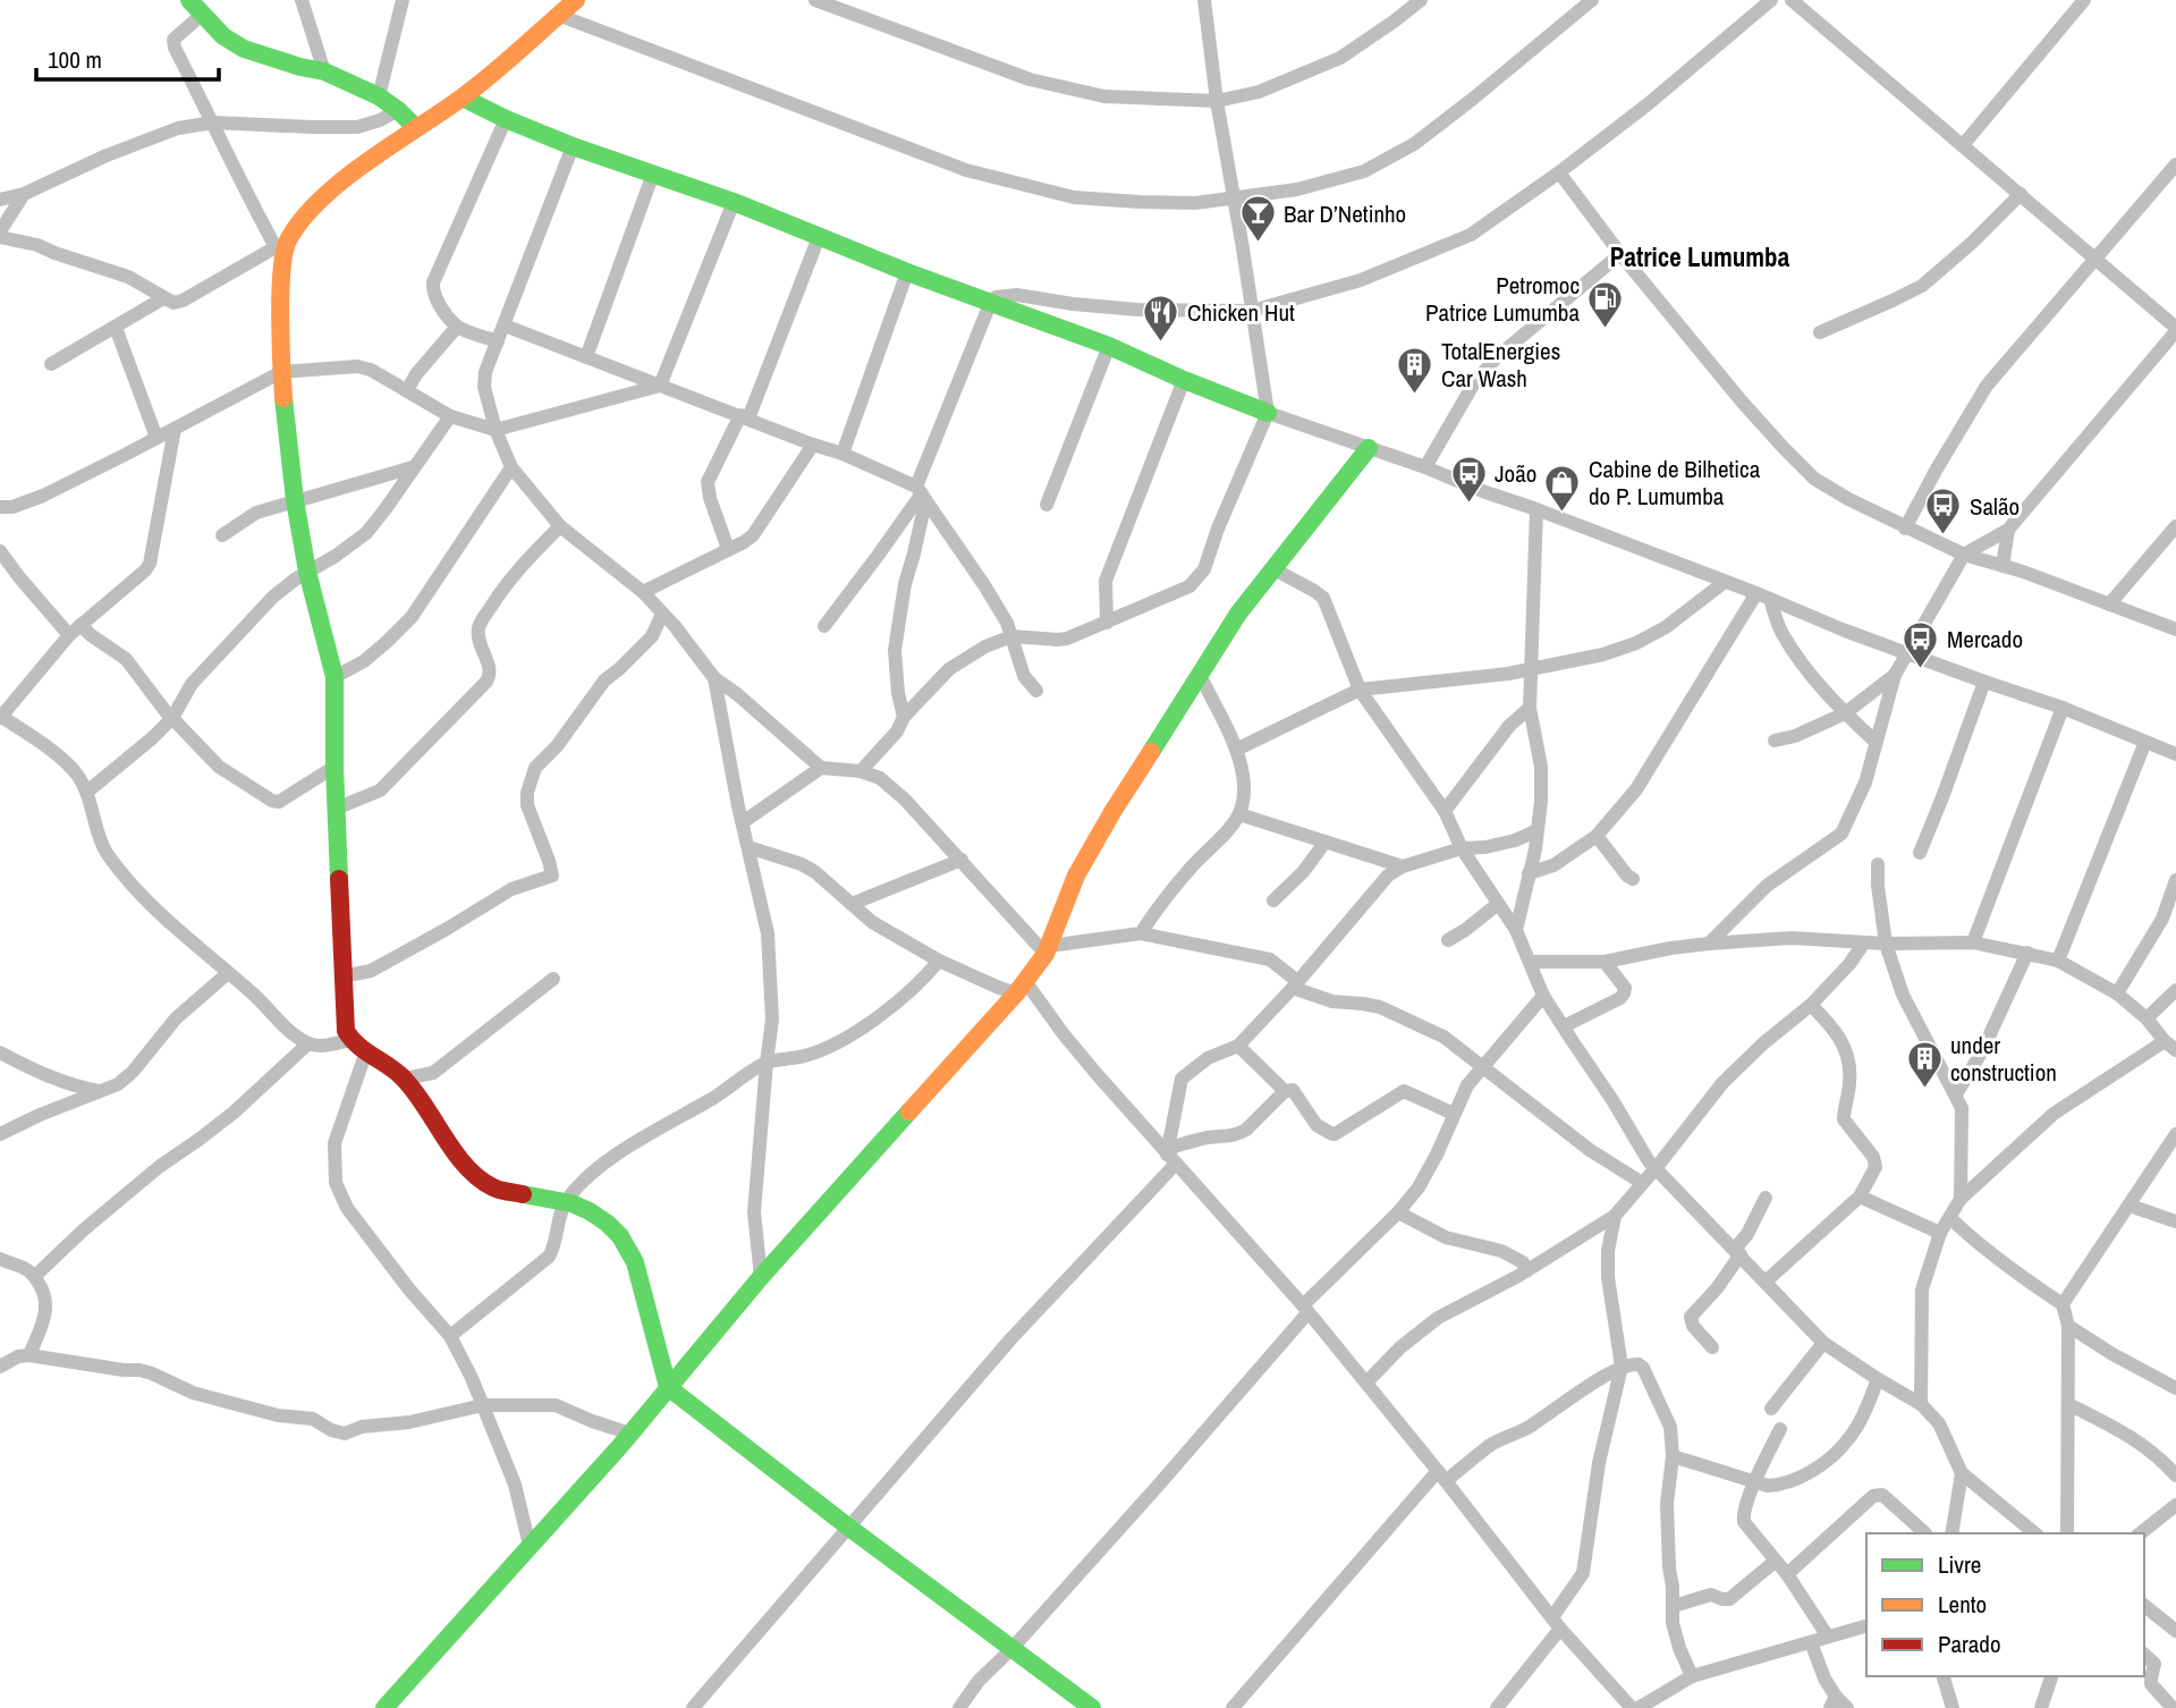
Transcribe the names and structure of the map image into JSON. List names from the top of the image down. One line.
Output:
{"districts":["Patrice Lumumba"],"places":{"bar":["Bar D’Netinho"],"fuel station":["Petromoc Patrice Lumumba"],"restaurant":["Chicken Hut"],"building":["TotalEnergies Car Wash","under construction"],"bus stop":["João","Salão","Mercado"],"shop":["Cabine de Bilhetica do P. Lumumba"]},"legend":["Livre","Lento","Parado"],"scale_bar":"100 m"}
